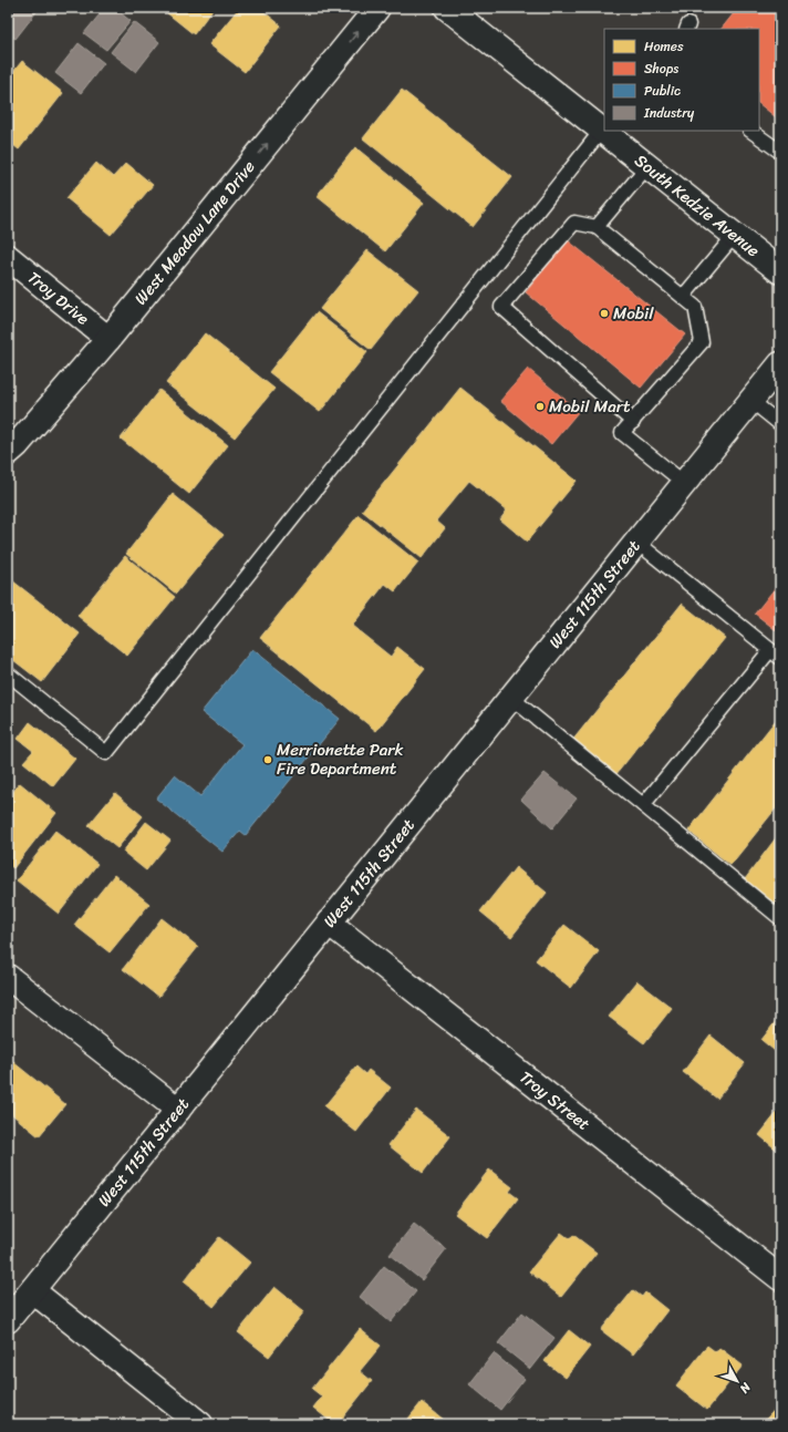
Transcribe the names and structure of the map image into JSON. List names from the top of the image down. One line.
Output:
{"streets":{"street":["South Kedzie Avenue","West Meadow Lane Drive","Troy Drive","West 115th Street","Troy Street"]},"crossings":[["West Meadow Lane Drive","Troy Drive"],["West 115th Street","Troy Street"]],"one_way":["West Meadow Lane Drive"],"places":["Mobil","Mobil Mart","Merrionette Park Fire Department"],"legend":["Homes","Shops","Public","Industry"],"north":"bottom right"}
